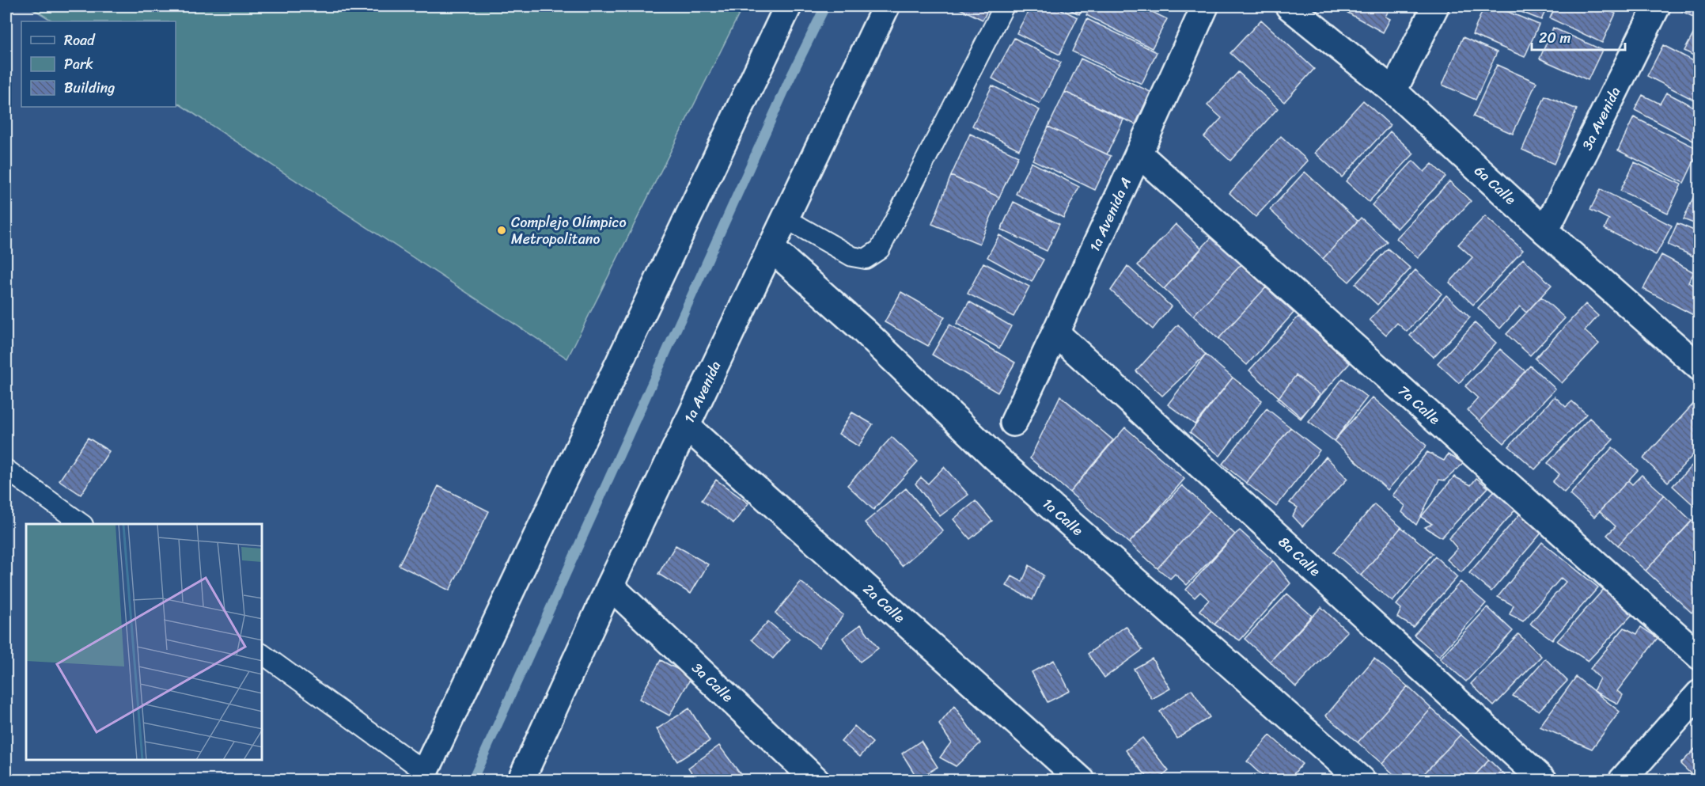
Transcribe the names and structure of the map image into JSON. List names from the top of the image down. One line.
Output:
{"streets":{"street":["3a Avenida","6a Calle","1a Avenida A","1a Avenida","7a Calle","1a Calle","8a Calle","2a Calle","3a Calle"]},"crossings":[["3a Avenida","6a Calle"],["1a Avenida A","7a Calle"],["1a Avenida A","8a Calle"],["1a Avenida","1a Calle"],["1a Avenida","2a Calle"],["1a Avenida","3a Calle"]],"places":["Complejo Olímpico Metropolitano"],"legend":["Road","Park","Building"],"scale_bar":"20 m"}
